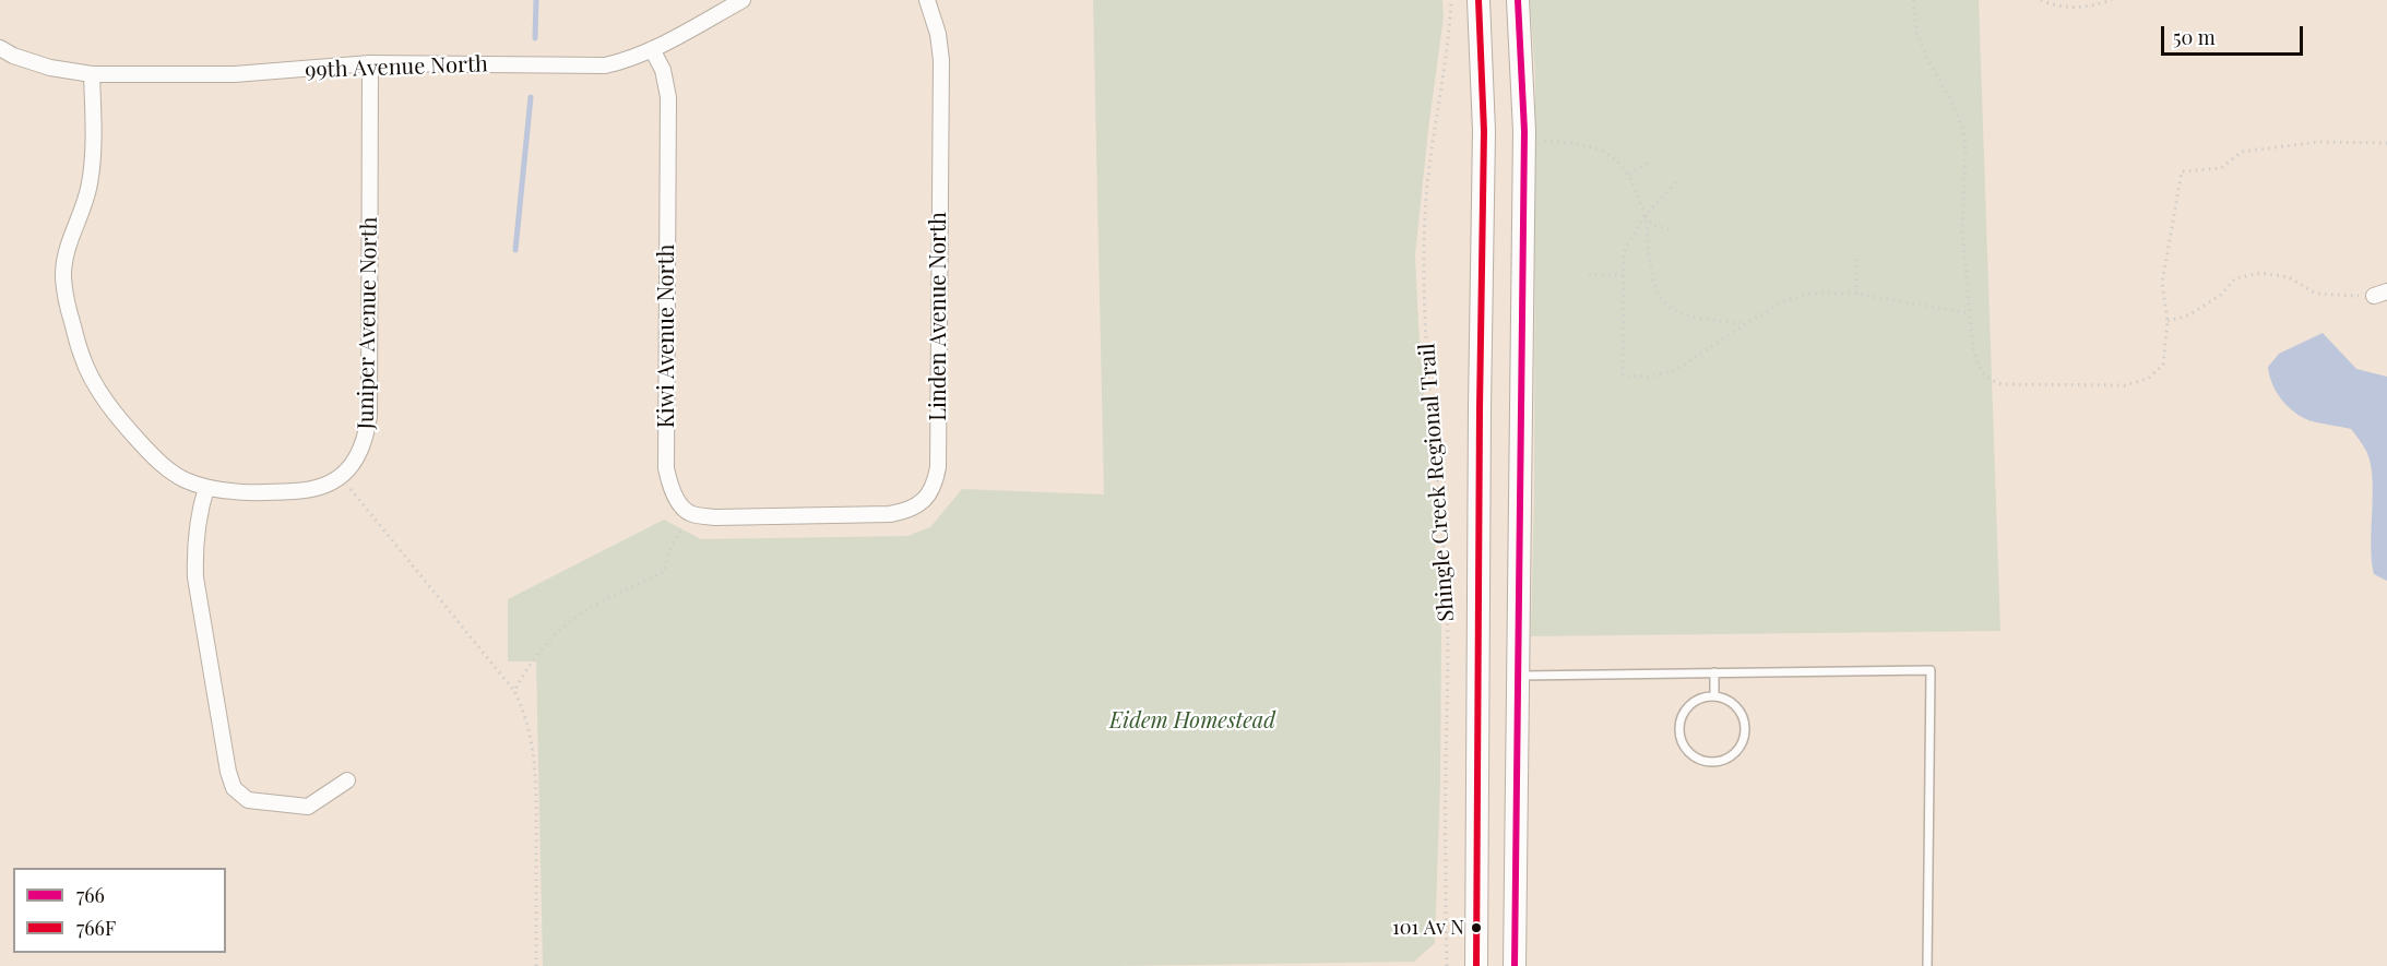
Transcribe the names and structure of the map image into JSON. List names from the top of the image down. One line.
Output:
{"streets":{"street":["99th Avenue North","Linden Avenue North","Juniper Avenue North","Kiwi Avenue North"],"path":["Shingle Creek Regional Trail"]},"crossings":[["99th Avenue North","Juniper Avenue North"],["99th Avenue North","Kiwi Avenue North"],["Linden Avenue North","Kiwi Avenue North"]],"parks":["Eidem Homestead"],"places":["101 Av N"],"lines":["transit line 766","transit line 766F"],"legend":["766","766F"],"scale_bar":"50 m"}
